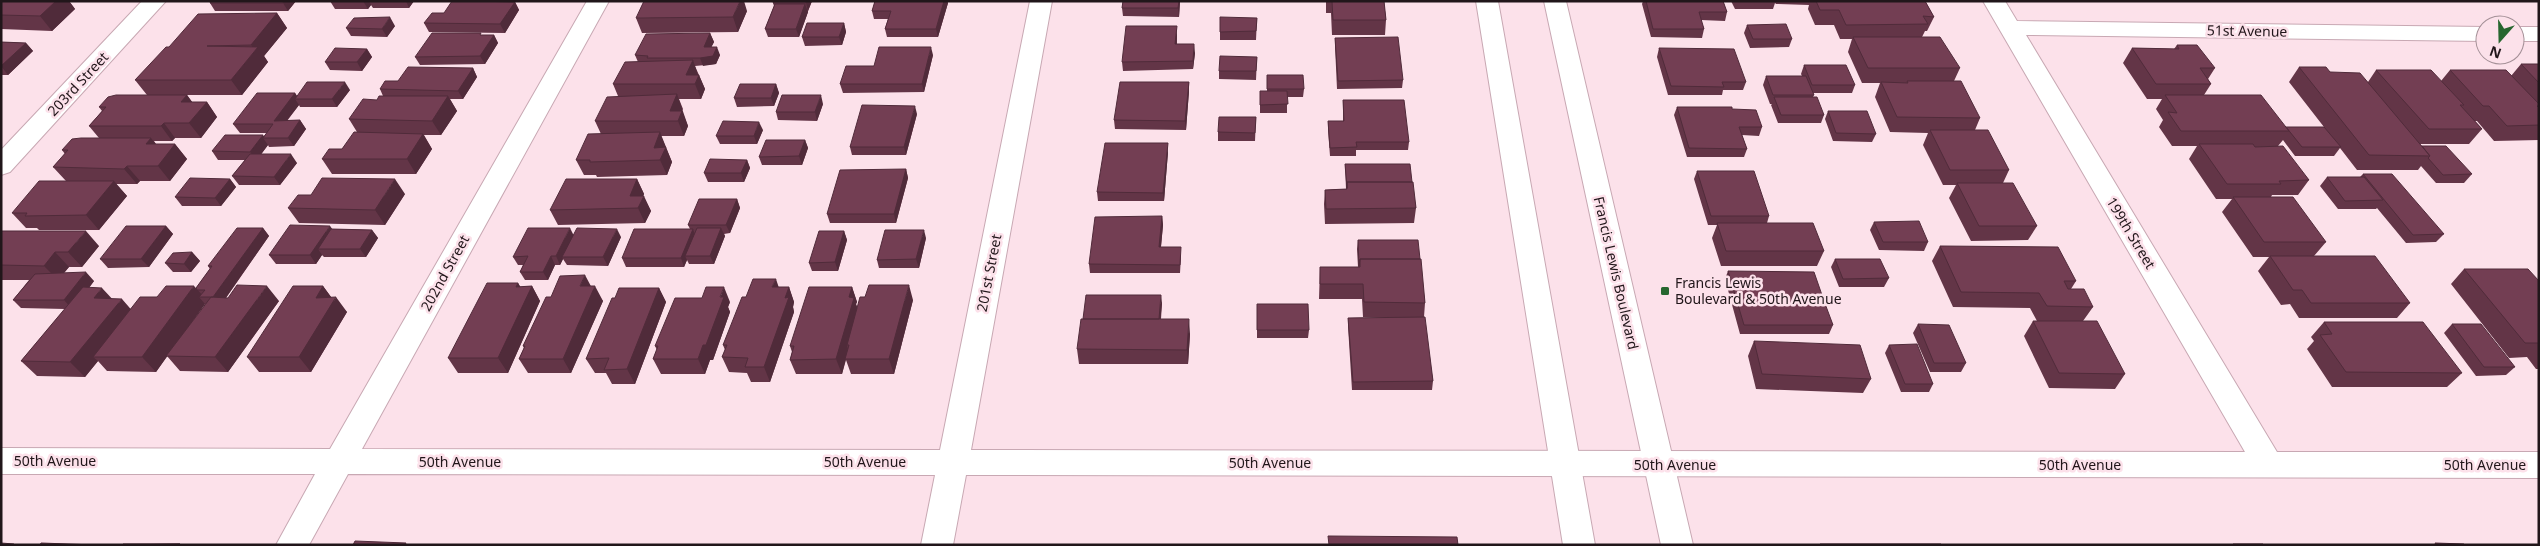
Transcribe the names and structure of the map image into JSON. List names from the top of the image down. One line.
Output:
{"streets":{"street":["51st Avenue","203rd Street","199th Street","202nd Street","201st Street","Francis Lewis Boulevard","50th Avenue"]},"crossings":[["51st Avenue","199th Street"],["199th Street","50th Avenue"],["202nd Street","50th Avenue"],["201st Street","50th Avenue"],["Francis Lewis Boulevard","50th Avenue"]],"places":{"transit":["Francis Lewis Boulevard & 50th Avenue"]},"north":"bottom"}
